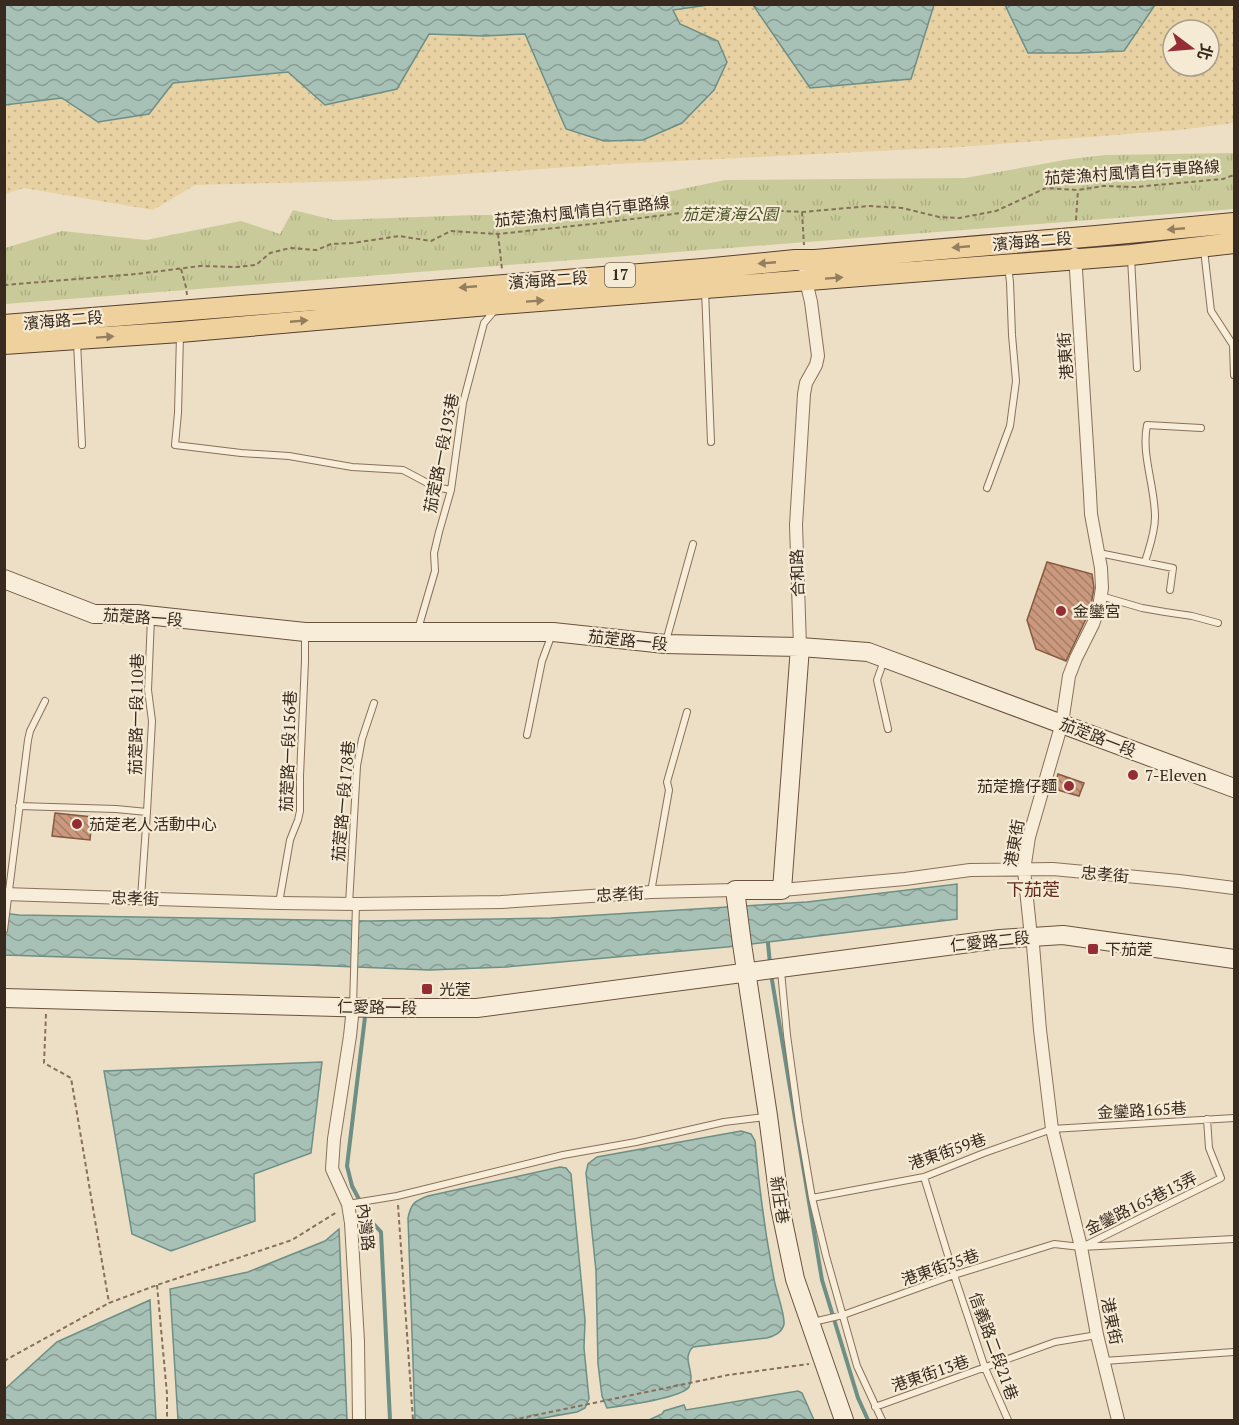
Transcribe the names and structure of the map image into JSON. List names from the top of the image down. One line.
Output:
{"streets":{"main road":["濱海路二段","17"],"street":["港東街","合和路","茄萣路一段","忠孝街","仁愛路二段","仁愛路一段","新庄巷","內灣路"],"lane":["茄萣路一段193巷","茄萣路一段110巷","茄萣路一段156巷","茄萣路一段178巷","金鑾路165巷","港東街59巷","金鑾路165巷13弄","港東街35巷","信義路二段21巷","港東街13巷"],"path":["茄萣漁村風情自行車路線"]},"crossings":[["濱海路二段","港東街"],["濱海路二段","茄萣路一段193巷"],["濱海路二段","合和路"],["港東街","茄萣路一段"],["港東街","忠孝街"],["港東街","仁愛路二段"],["港東街","金鑾路165巷"],["港東街","港東街59巷"],["港東街","金鑾路165巷13弄"],["港東街","港東街35巷"],["港東街","港東街13巷"],["茄萣路一段193巷","茄萣路一段"],["合和路","茄萣路一段"],["合和路","忠孝街"],["茄萣路一段","茄萣路一段110巷"],["茄萣路一段","茄萣路一段156巷"],["茄萣路一段110巷","忠孝街"],["茄萣路一段156巷","忠孝街"],["茄萣路一段178巷","忠孝街"],["茄萣路一段178巷","仁愛路一段"],["茄萣路一段178巷","內灣路"],["忠孝街","新庄巷"],["仁愛路二段","仁愛路一段"],["仁愛路二段","新庄巷"],["仁愛路一段","新庄巷"],["仁愛路一段","內灣路"],["金鑾路165巷","港東街59巷"],["金鑾路165巷","金鑾路165巷13弄"],["港東街59巷","信義路二段21巷"],["新庄巷","港東街35巷"],["金鑾路165巷13弄","港東街35巷"],["港東街35巷","信義路二段21巷"],["信義路二段21巷","港東街13巷"]],"districts":["下茄萣"],"parks":["茄萣濱海公園"],"places":{"other":["金鑾宮","7-Eleven","茄萣擔仔麵","茄萣老人活動中心"],"transit":["下茄萣","光萣"]},"north":"right"}
